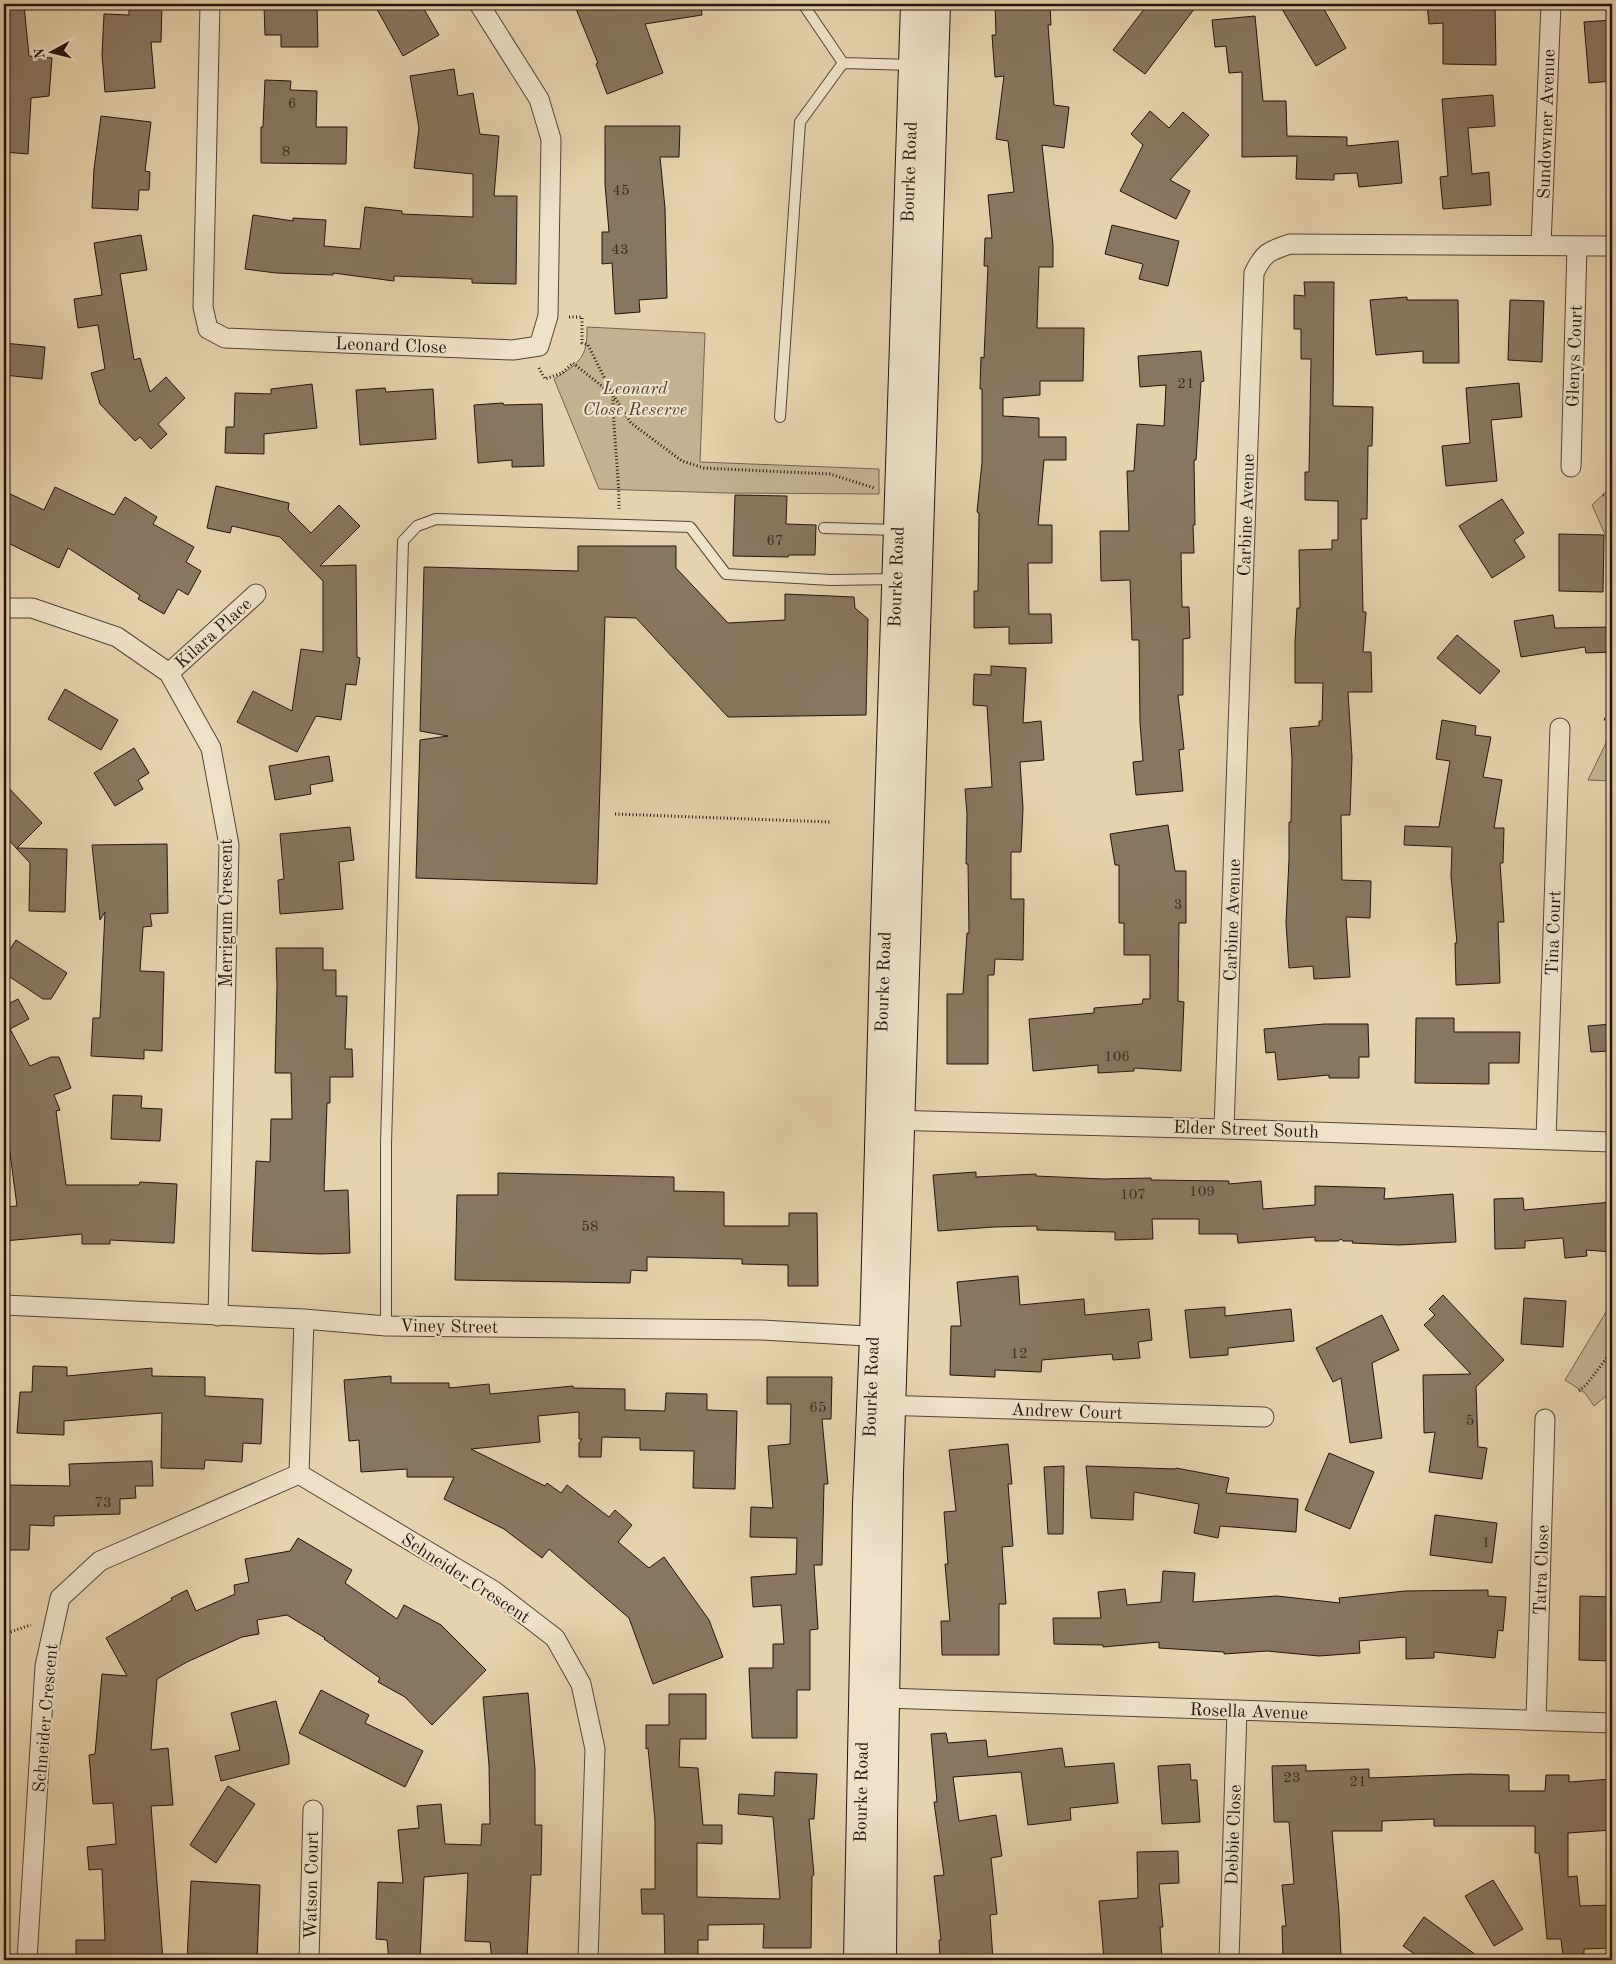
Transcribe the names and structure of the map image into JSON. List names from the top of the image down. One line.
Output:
{"streets":{"main road":["Bourke Road"],"street":["Sundowner Avenue","Leonard Close","Glenys Court","Carbine Avenue","Kilara Place","Merrigum Crescent","Tina Court","Elder Street South","Viney Street","Andrew Court","Tatra Close","Schneider Crescent","Rosella Avenue","Debbie Close","Watson Court"]},"crossings":[["Sundowner Avenue","Carbine Avenue"],["Bourke Road","Elder Street South"],["Bourke Road","Viney Street"],["Bourke Road","Andrew Court"],["Bourke Road","Rosella Avenue"],["Glenys Court","Carbine Avenue"],["Carbine Avenue","Elder Street South"],["Kilara Place","Merrigum Crescent"],["Merrigum Crescent","Viney Street"],["Tina Court","Elder Street South"],["Tatra Close","Rosella Avenue"],["Rosella Avenue","Debbie Close"]],"parks":["Leonard Close Reserve"],"house_numbers":["6","8","45","43","21","67","3","106","109","107","58","12","65","5","73","1","23","21"],"north":"left"}
